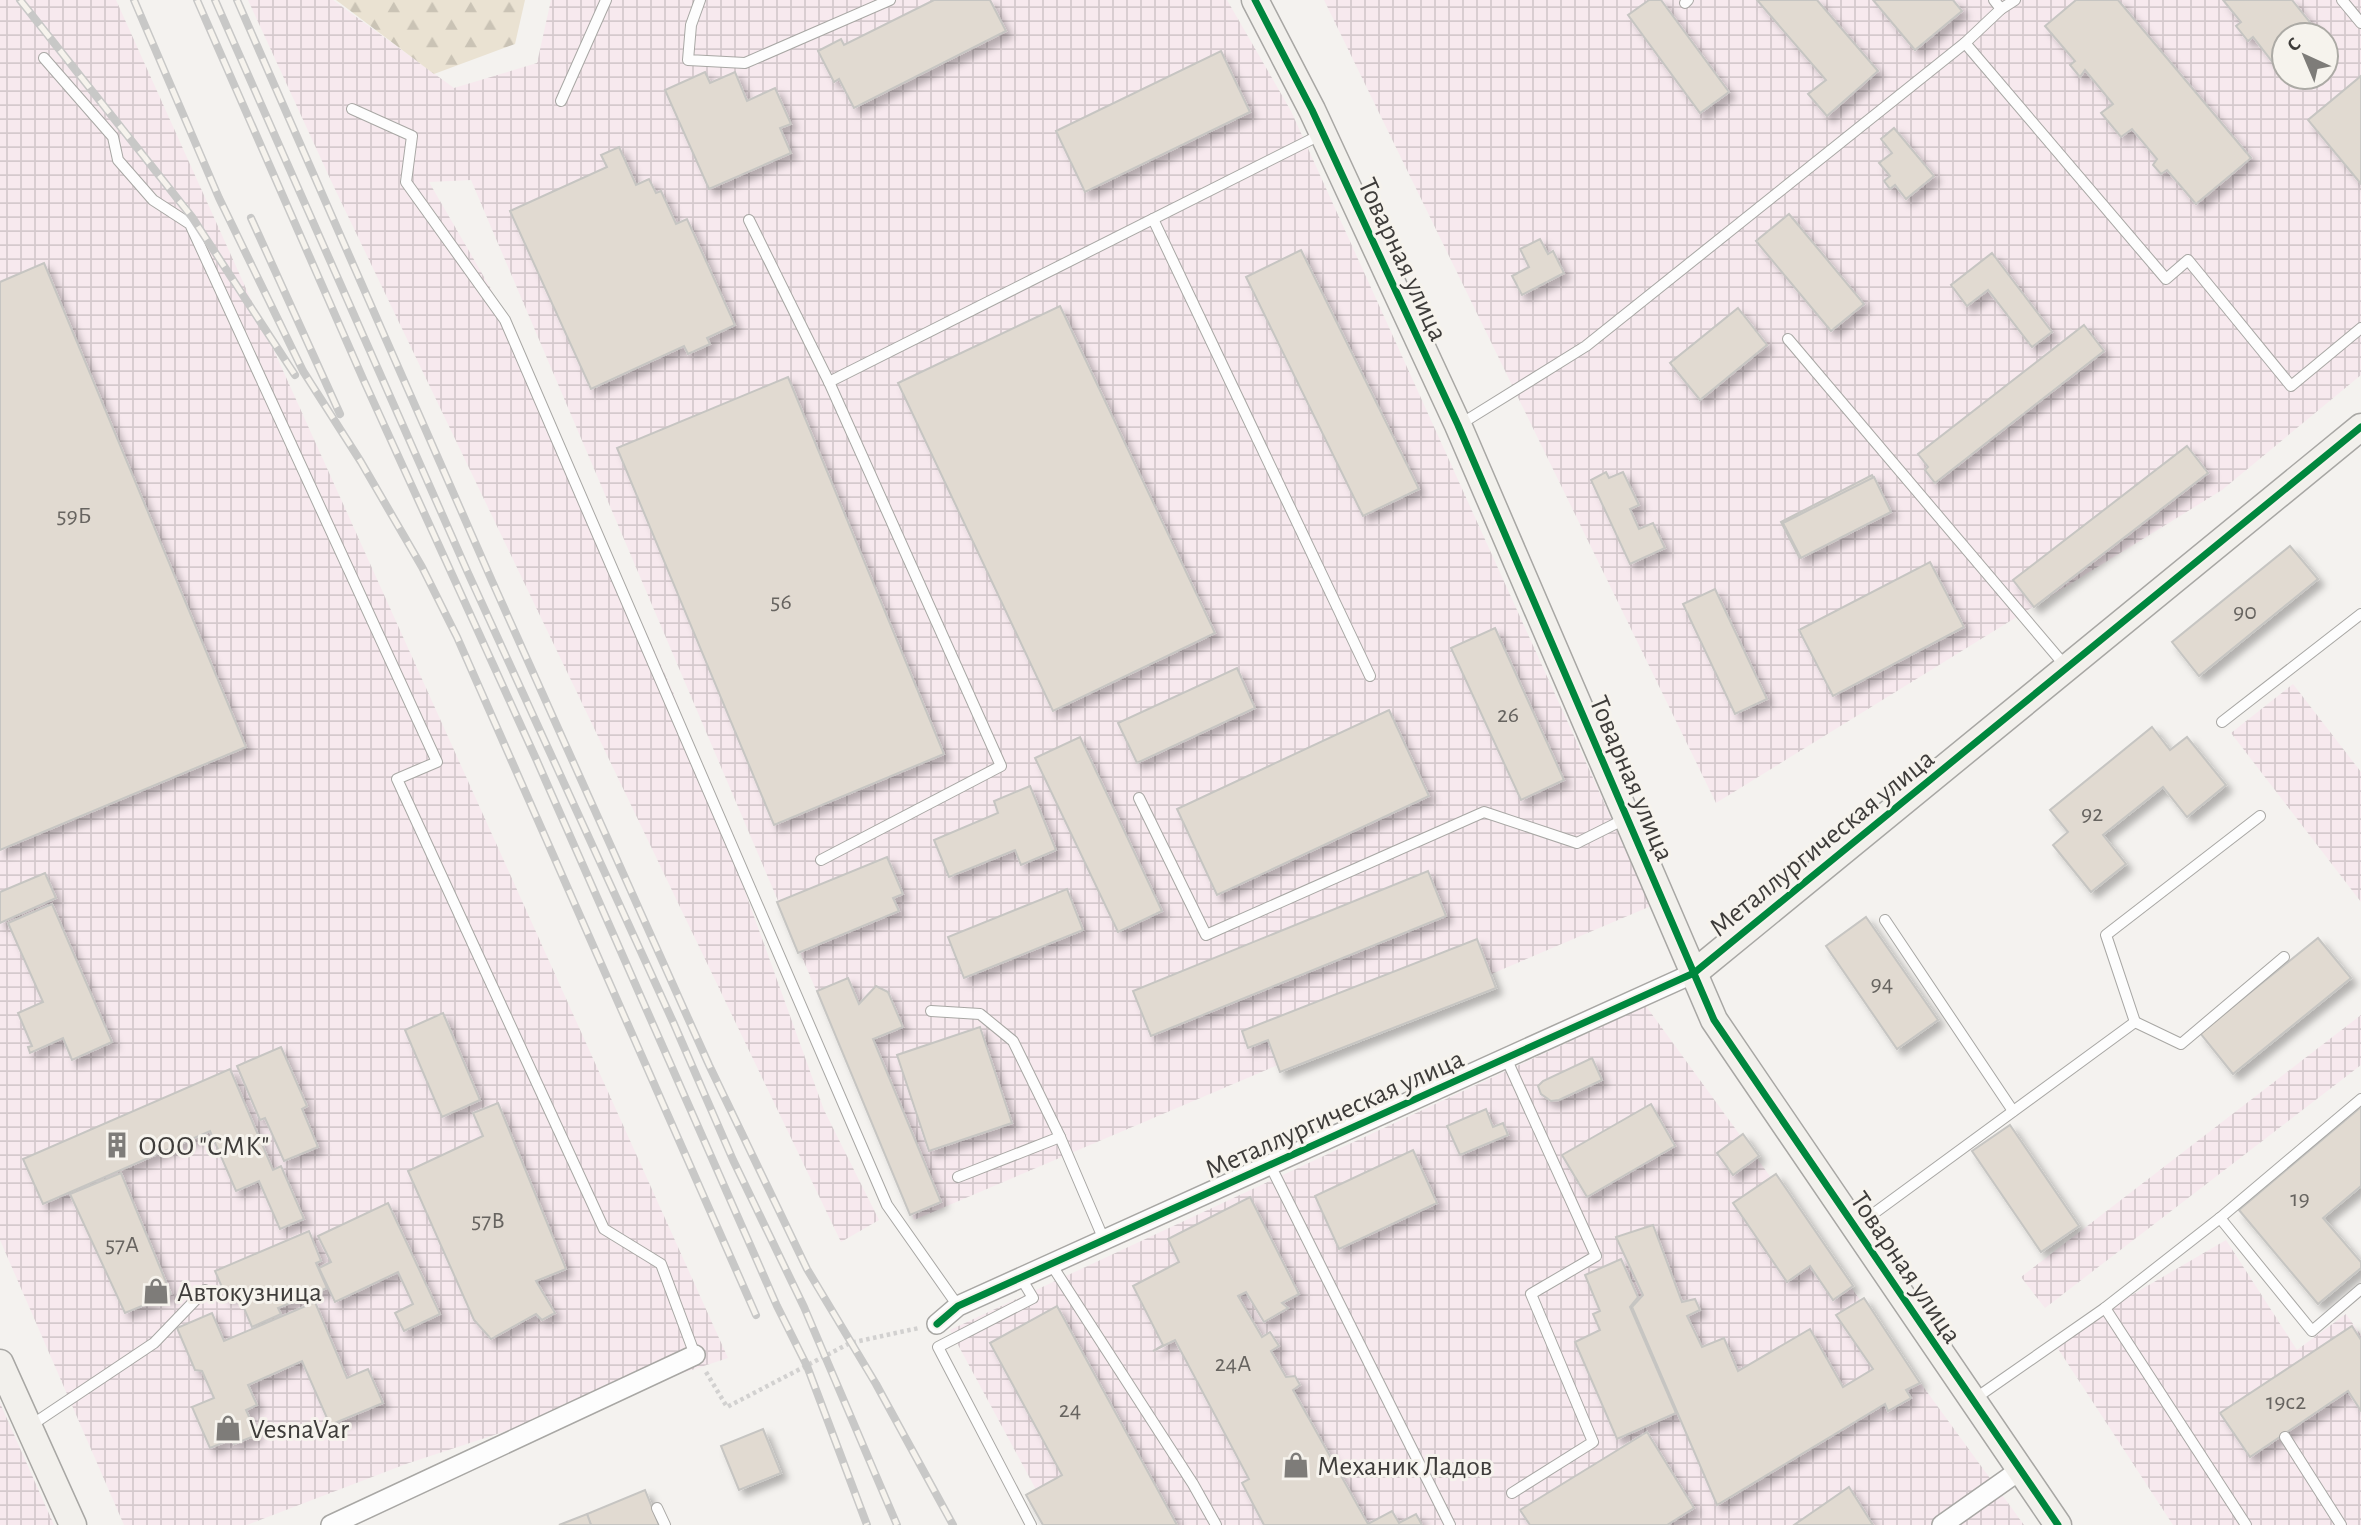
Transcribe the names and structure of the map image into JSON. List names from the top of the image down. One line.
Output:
{"streets":{"street":["Товарная улица","Металлургическая улица"]},"crossings":[["Товарная улица","Металлургическая улица"]],"places":{"building":["ООО \"СМК\""],"shop":["Автокузница","VesnaVar","Механик Ладов"]},"house_numbers":["59Б","56","90","26","92","94","19","57В","57А","24А","19с2","24"],"north":"top left"}
